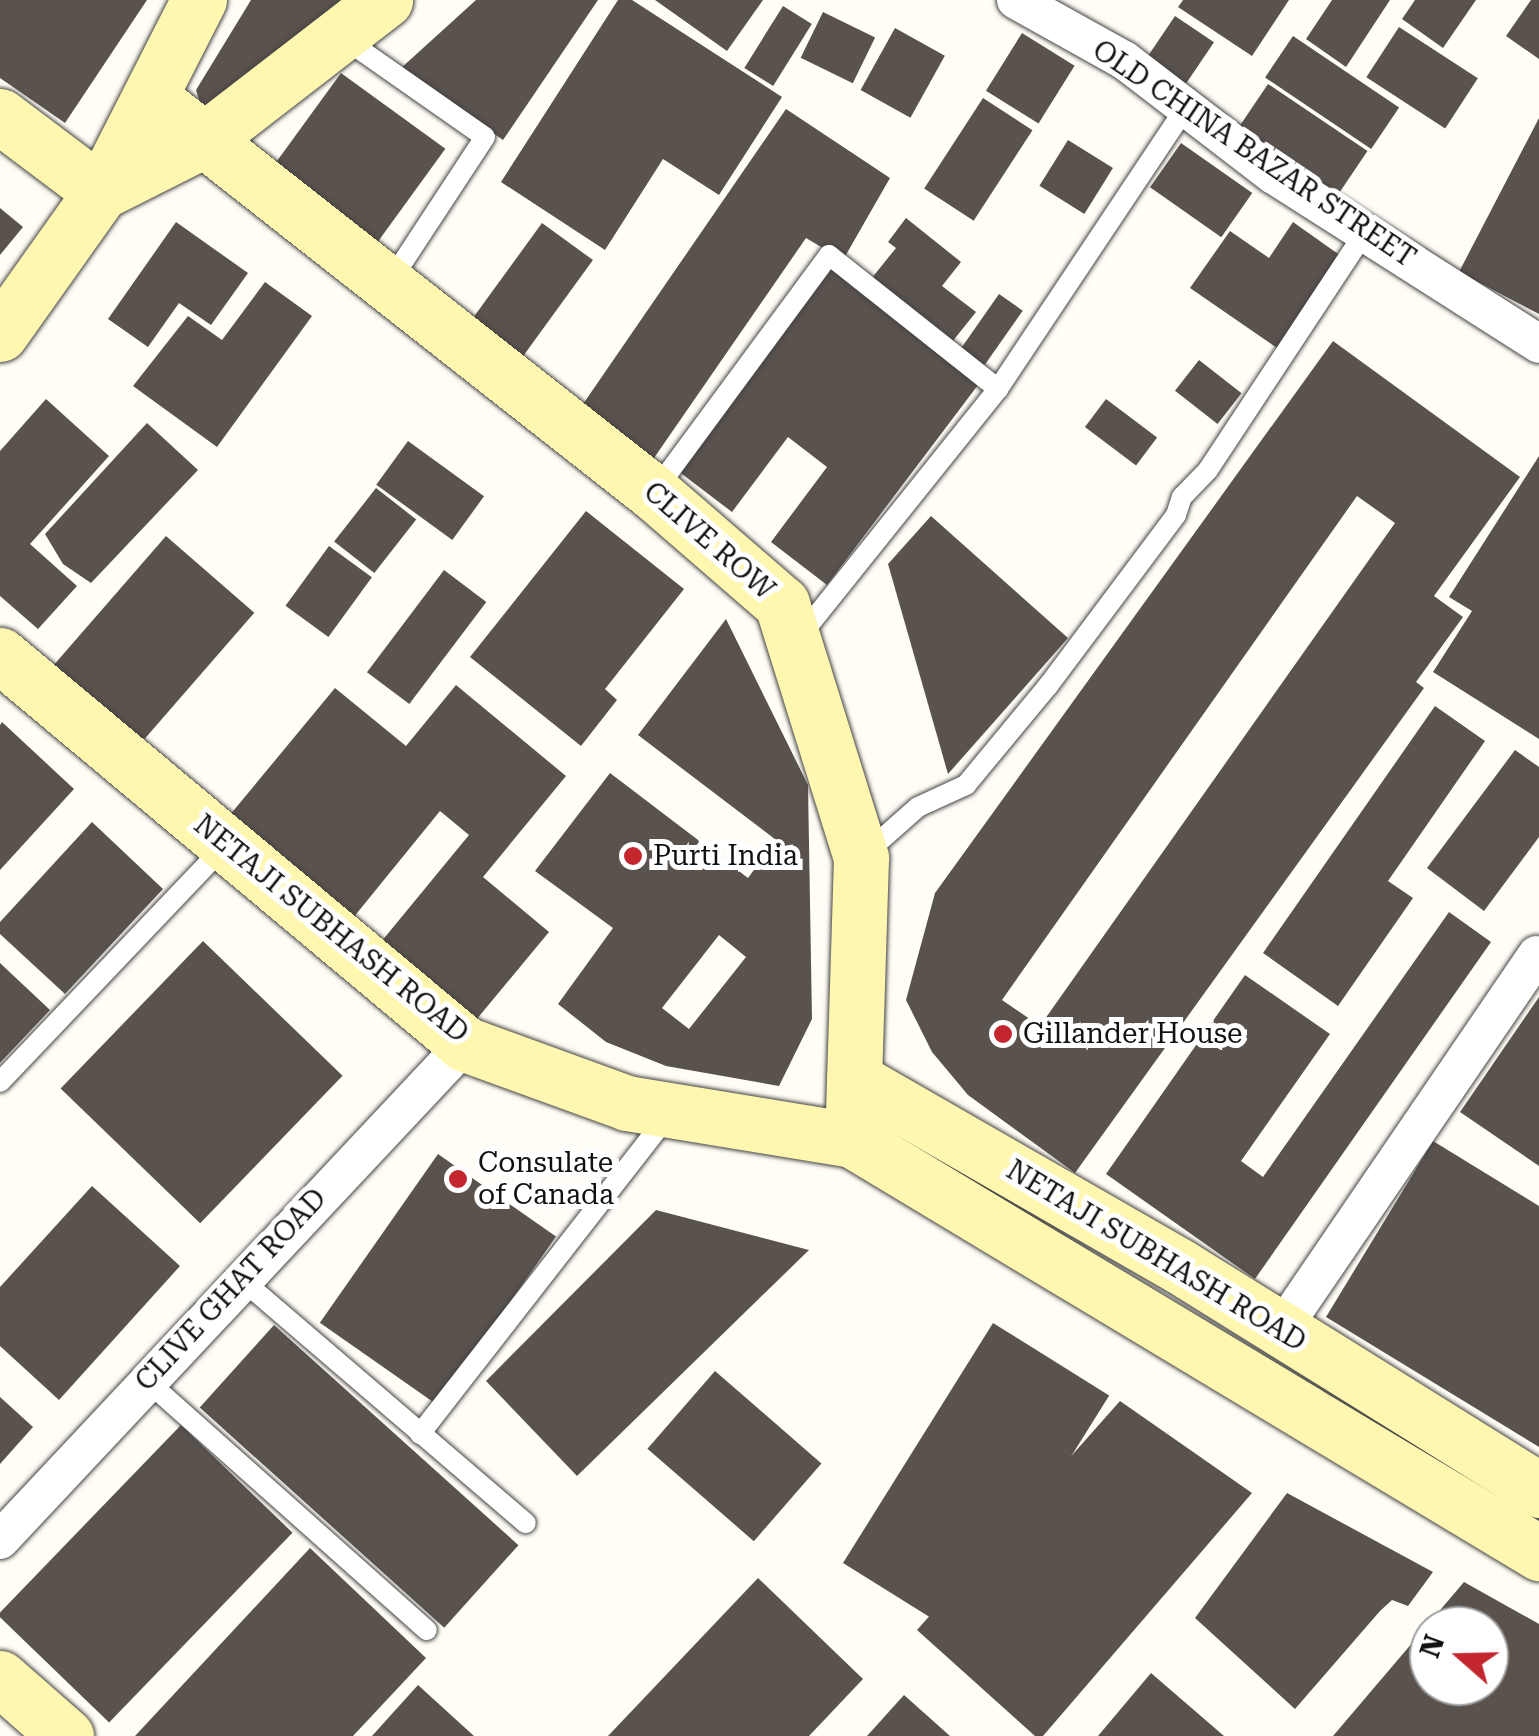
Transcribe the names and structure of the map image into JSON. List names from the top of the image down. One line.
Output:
{"streets":{"main road":["CLIVE ROW","NETAJI SUBHASH ROAD"],"street":["OLD CHINA BAZAR STREET","CLIVE GHAT ROAD"]},"crossings":[["CLIVE ROW","NETAJI SUBHASH ROAD"],["NETAJI SUBHASH ROAD","CLIVE GHAT ROAD"]],"places":["Purti India","Gillander House","Consulate of Canada"],"north":"left"}
